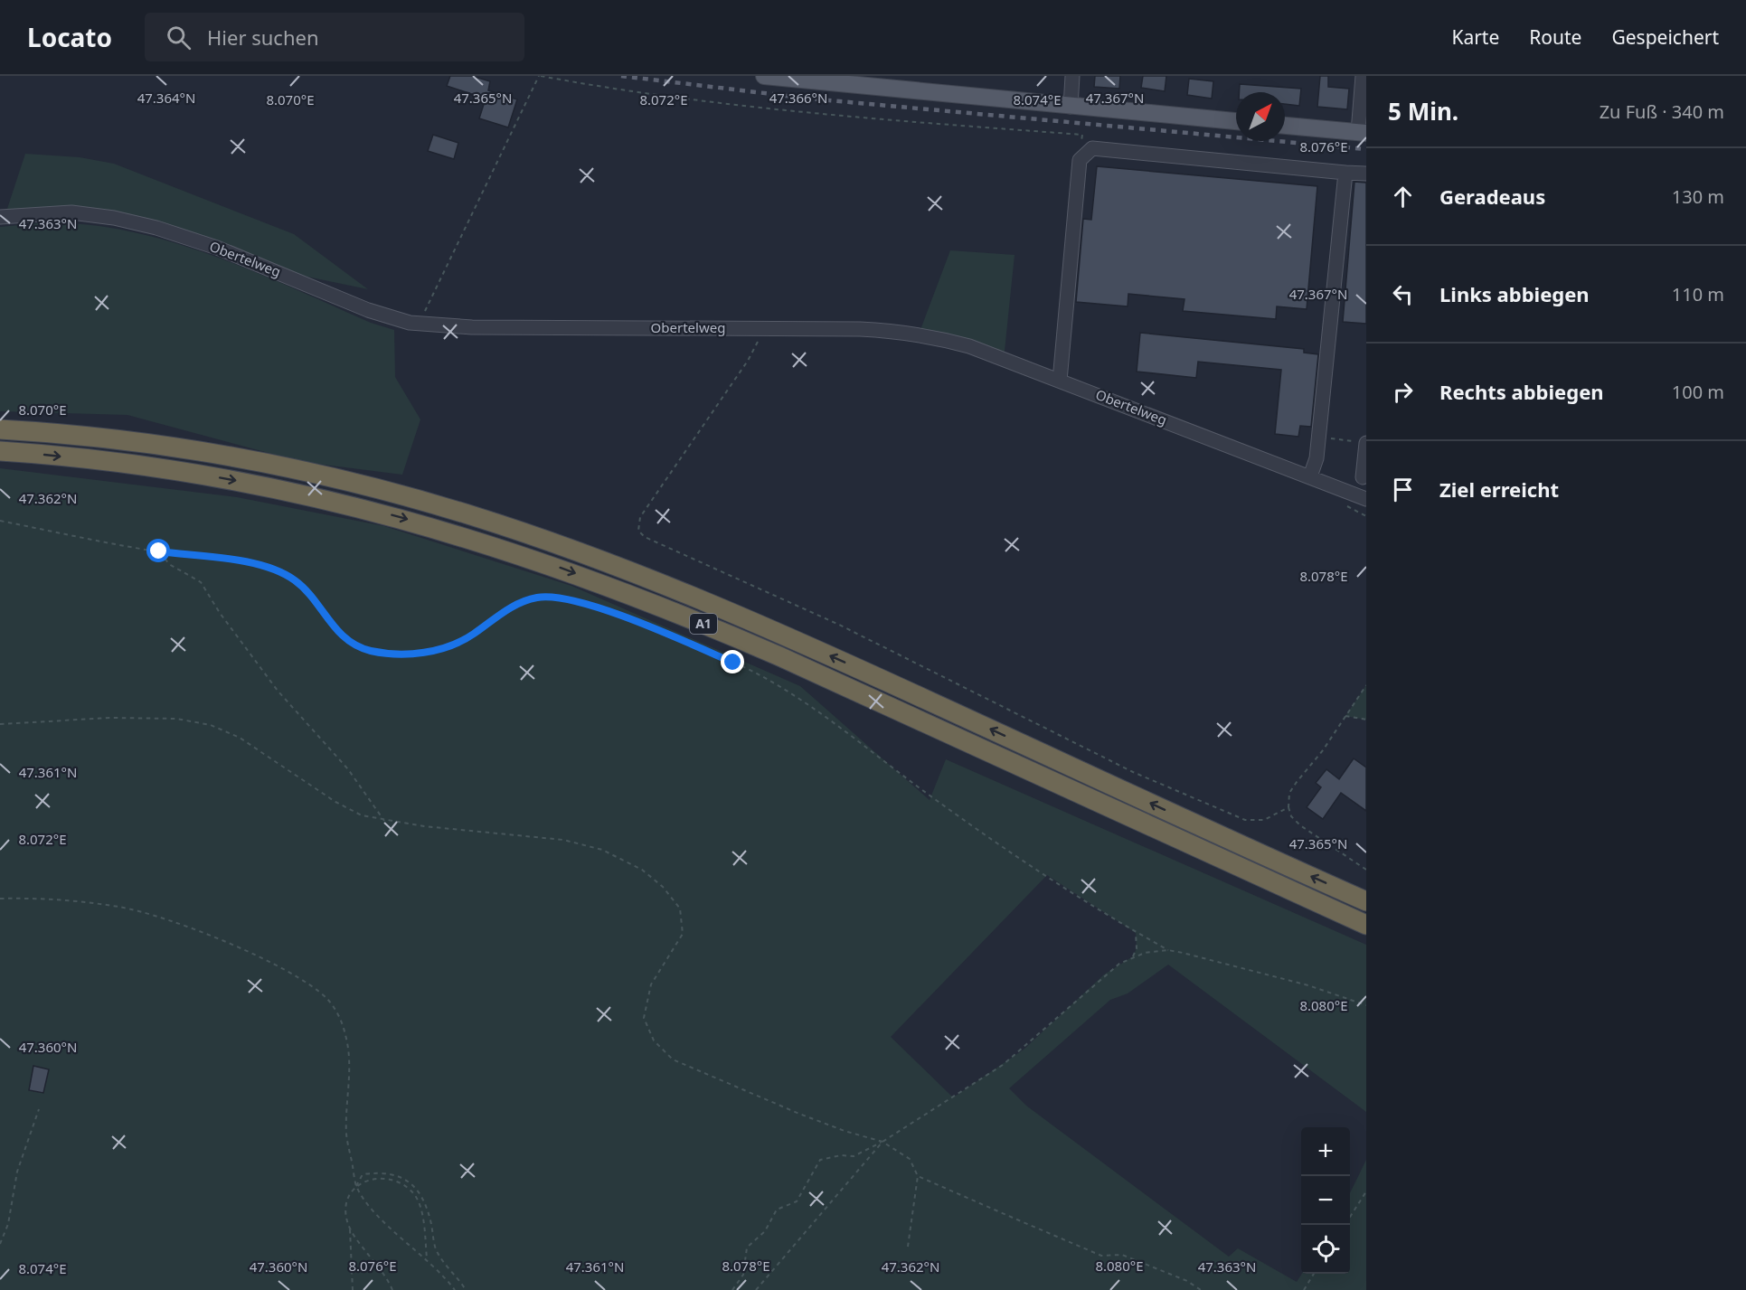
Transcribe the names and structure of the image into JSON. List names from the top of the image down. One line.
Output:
{"streets":{"highway":["A1"],"street":["Obertelweg"]},"north":"top right","page":{"header":"Locato","search":"Hier suchen","nav":["Karte","Route","Gespeichert"],"heading":["5 Min.","Zu Fuß · 340 m"],"list":[["Geradeaus","130 m"],["Links abbiegen","110 m"],["Rechts abbiegen","100 m"],"Ziel erreicht"],"map_buttons":["+","−"]},"coordinates":["47.364°N","47.365°N","47.366°N","47.367°N","8.070°E","8.072°E","8.074°E","8.076°E","47.363°N","47.362°N","8.078°E","47.361°N","8.080°E","47.360°N"]}
